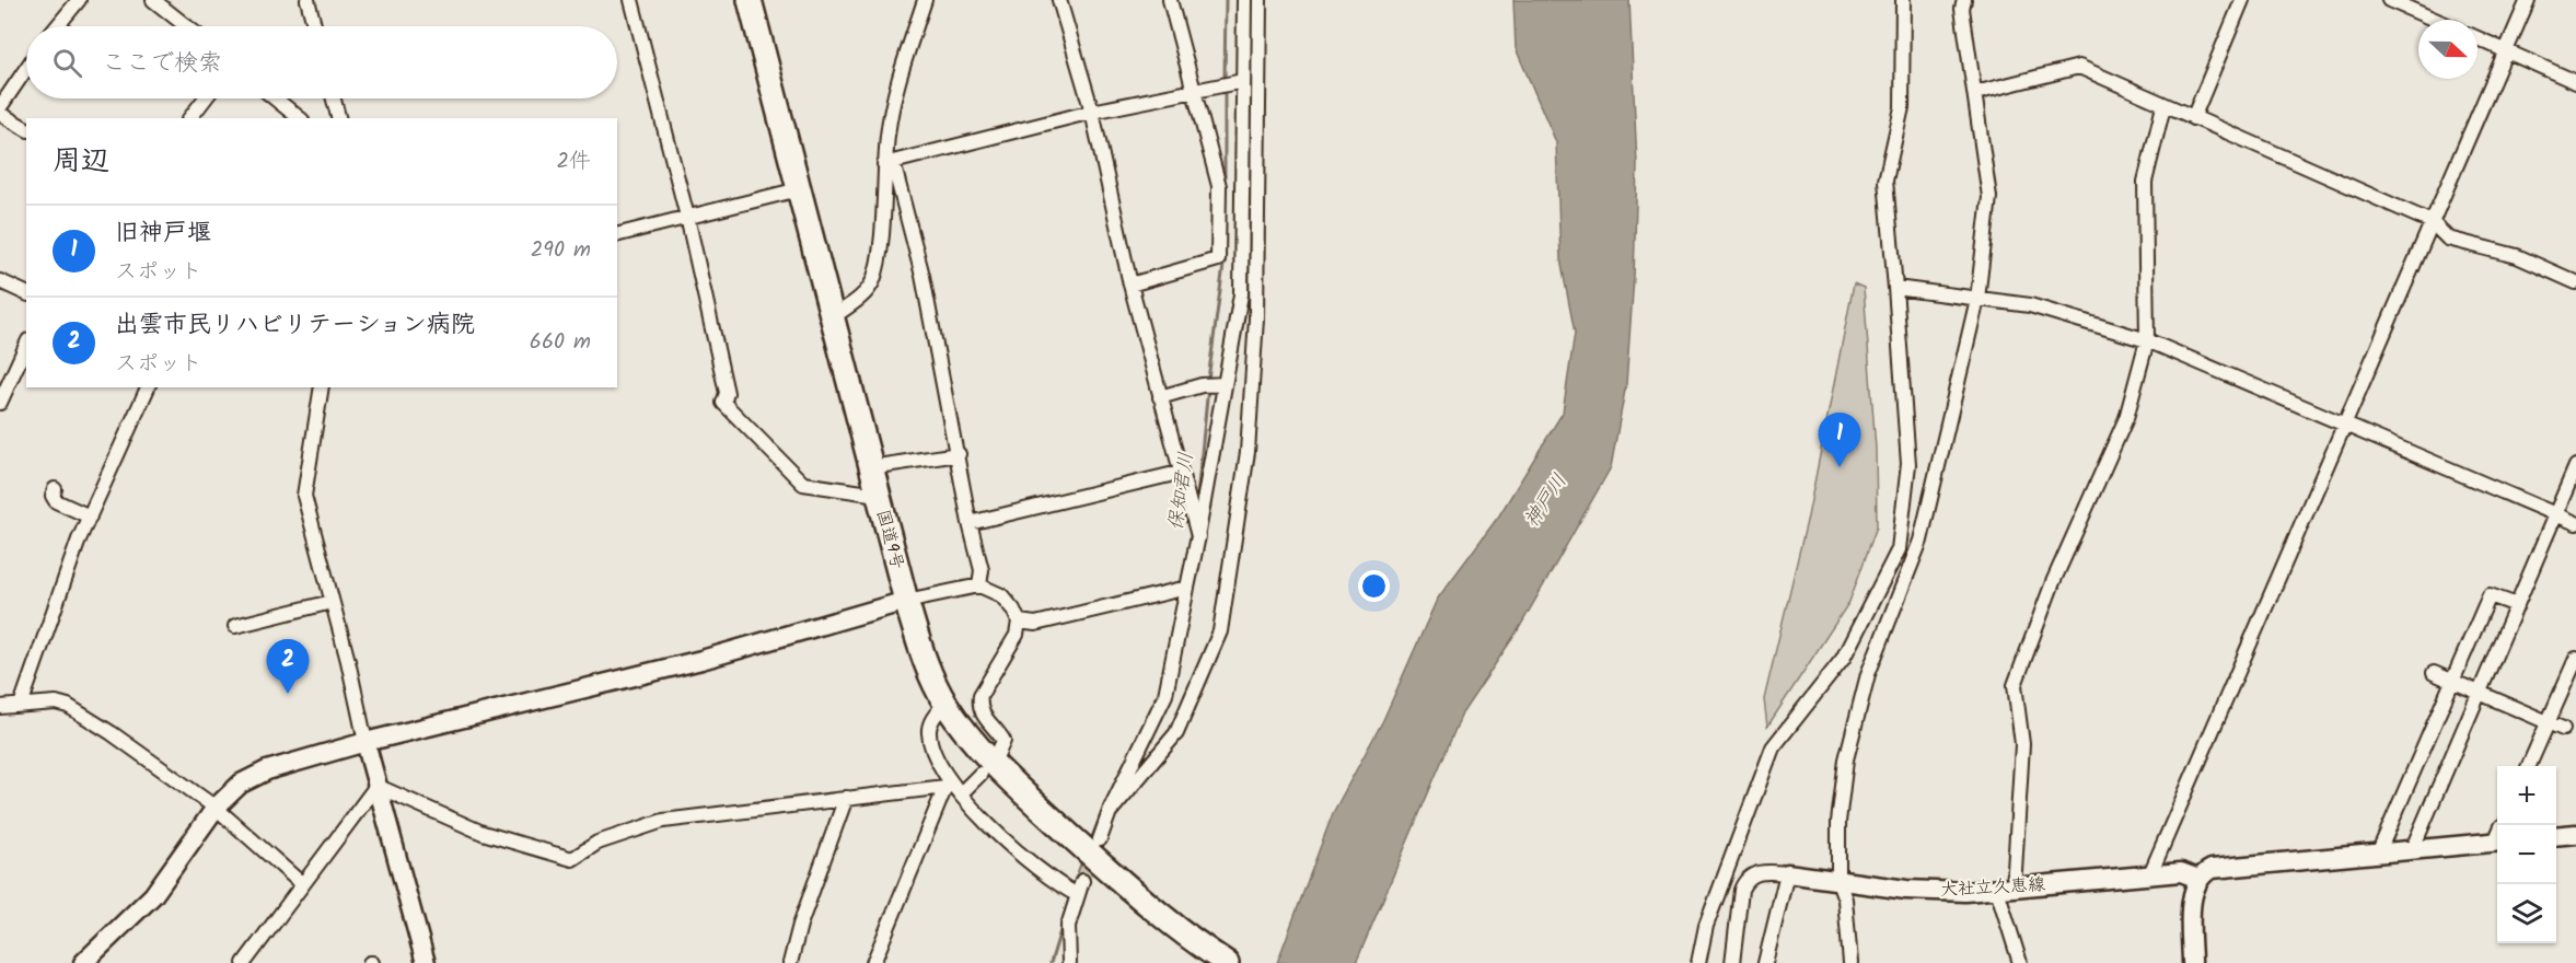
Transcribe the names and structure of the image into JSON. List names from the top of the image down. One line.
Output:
{"streets":{"highway":["国道9号"],"street":["大社立久恵線"]},"water":["保知君川","神戸川"],"north":"right","page":{"search":"ここで検索","heading":["周辺","2件"],"list":[{"mark":"1","name":"旧神戸堰","note":"スポット","value":"290 m"},{"mark":"2","name":"出雲市民リハビリテーション病院","note":"スポット","value":"660 m"}],"pins":["1","2"],"map_buttons":["+","−"]}}
